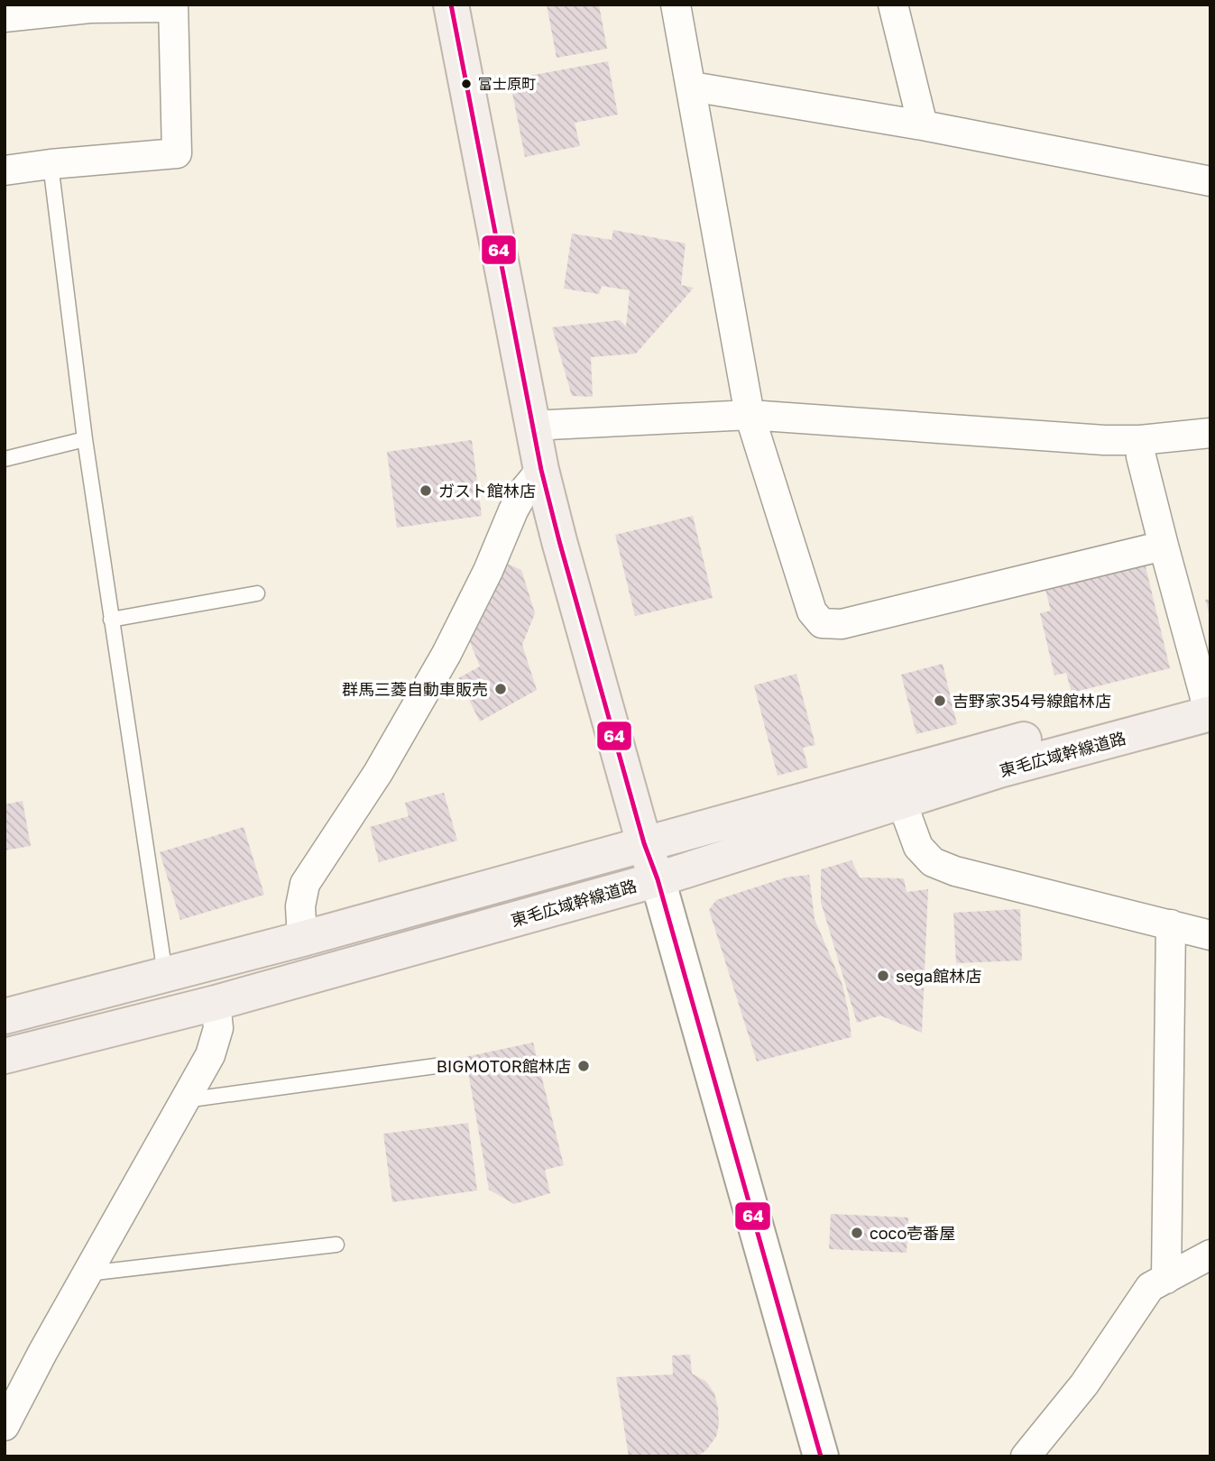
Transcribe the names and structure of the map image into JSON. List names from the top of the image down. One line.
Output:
{"streets":{"highway":["東毛広域幹線道路"]},"places":["富士原町","ガスト館林店","群馬三菱自動車販売","吉野家354号線館林店","sega館林店","BIGMOTOR館林店","coco壱番屋"],"lines":["transit line 64"]}
